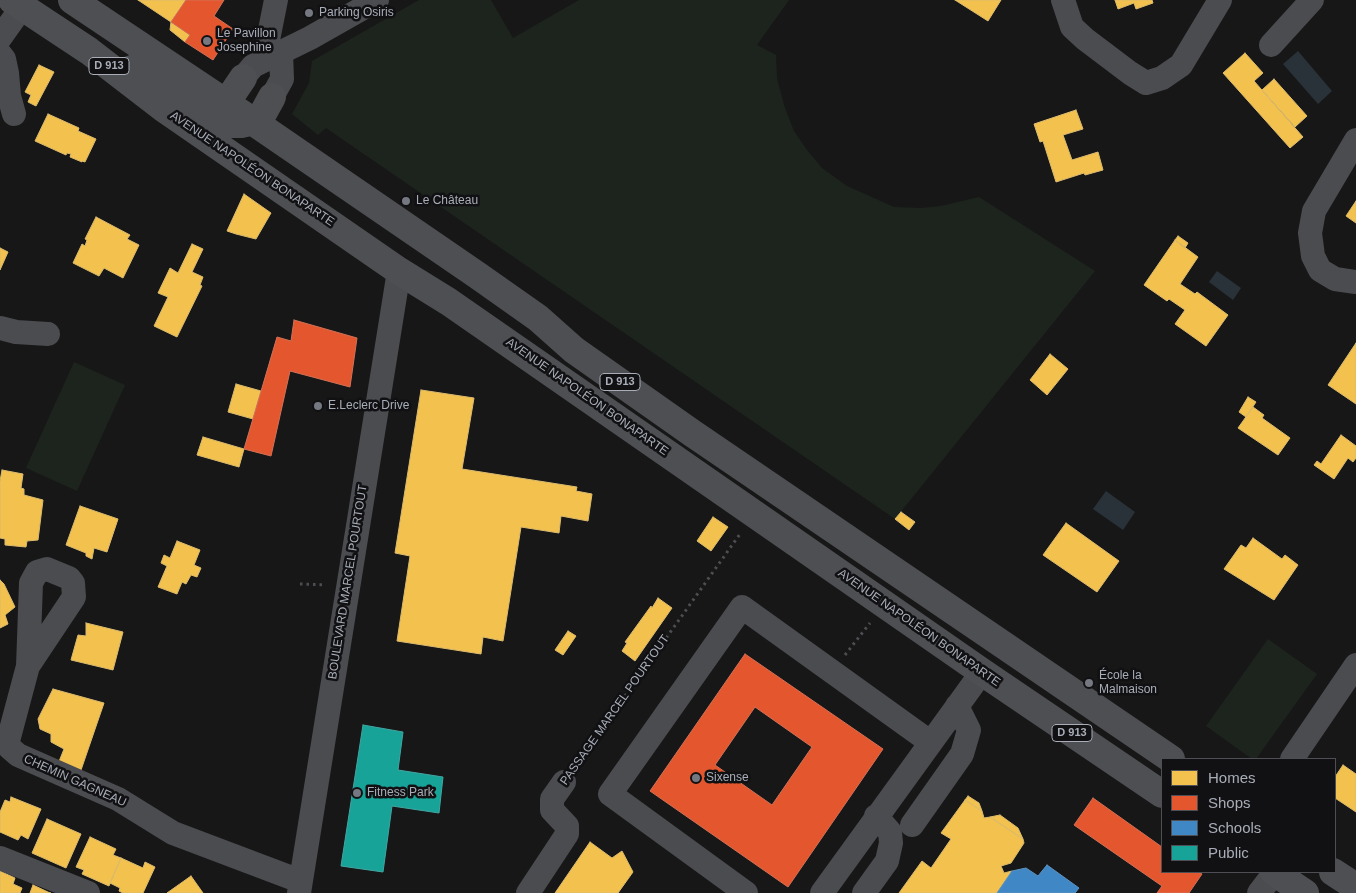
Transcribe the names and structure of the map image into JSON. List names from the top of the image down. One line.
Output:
{"streets":{"main road":["D 913","AVENUE NAPOLÉON BONAPARTE"],"street":["BOULEVARD MARCEL POURTOUT","PASSAGE MARCEL POURTOUT","CHEMIN GAGNEAU"]},"crossings":[["AVENUE NAPOLÉON BONAPARTE","BOULEVARD MARCEL POURTOUT"],["BOULEVARD MARCEL POURTOUT","CHEMIN GAGNEAU"]],"places":["Parking Osiris","Le Pavillon Josephine","Le Château","E.Leclerc Drive","École la Malmaison","Sixense","Fitness Park"],"legend":["Homes","Shops","Schools","Public"]}
